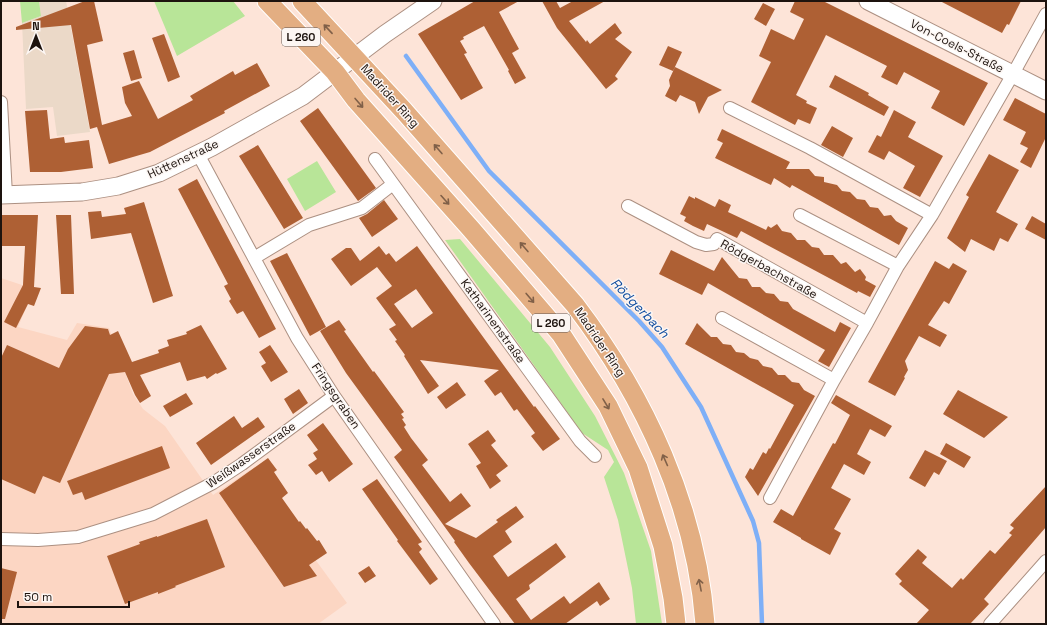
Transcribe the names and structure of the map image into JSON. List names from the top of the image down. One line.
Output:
{"streets":{"main road":["L 260","Madrider Ring"],"street":["Von-Coels-Straße","Hüttenstraße","Rödgerbachstraße","Katharinenstraße","Fringsgraben","Weißwasserstraße"]},"crossings":[["L 260","Madrider Ring"],["L 260","Hüttenstraße"],["Madrider Ring","Hüttenstraße"],["Hüttenstraße","Fringsgraben"],["Fringsgraben","Weißwasserstraße"]],"water":["Rödgerbach"],"scale_bar":"50 m","north":"top"}
